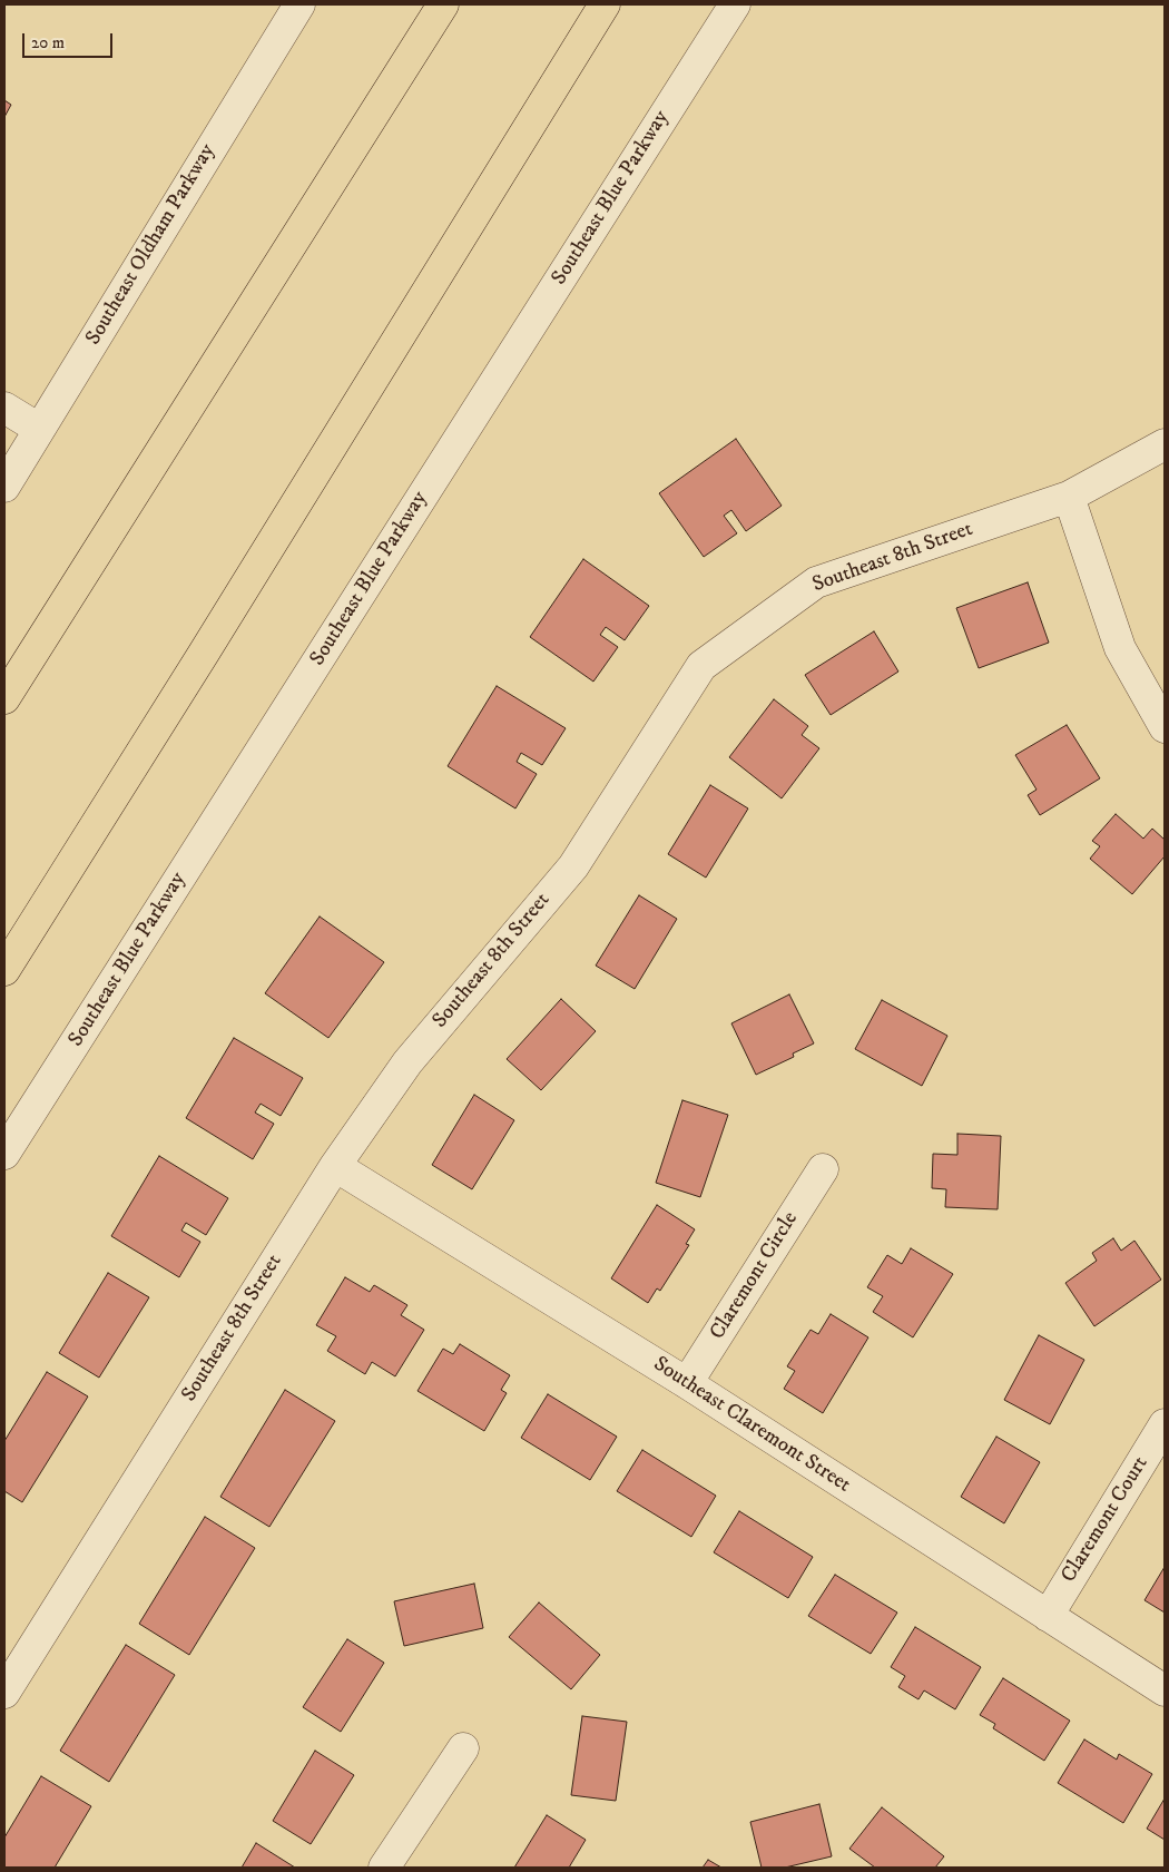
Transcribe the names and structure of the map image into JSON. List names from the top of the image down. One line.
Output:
{"streets":{"street":["Southeast Blue Parkway","Southeast Oldham Parkway","Southeast 8th Street","Claremont Circle","Southeast Claremont Street","Claremont Court"]},"crossings":[["Southeast 8th Street","Southeast Claremont Street"],["Claremont Circle","Southeast Claremont Street"],["Southeast Claremont Street","Claremont Court"]],"scale_bar":"20 m"}
